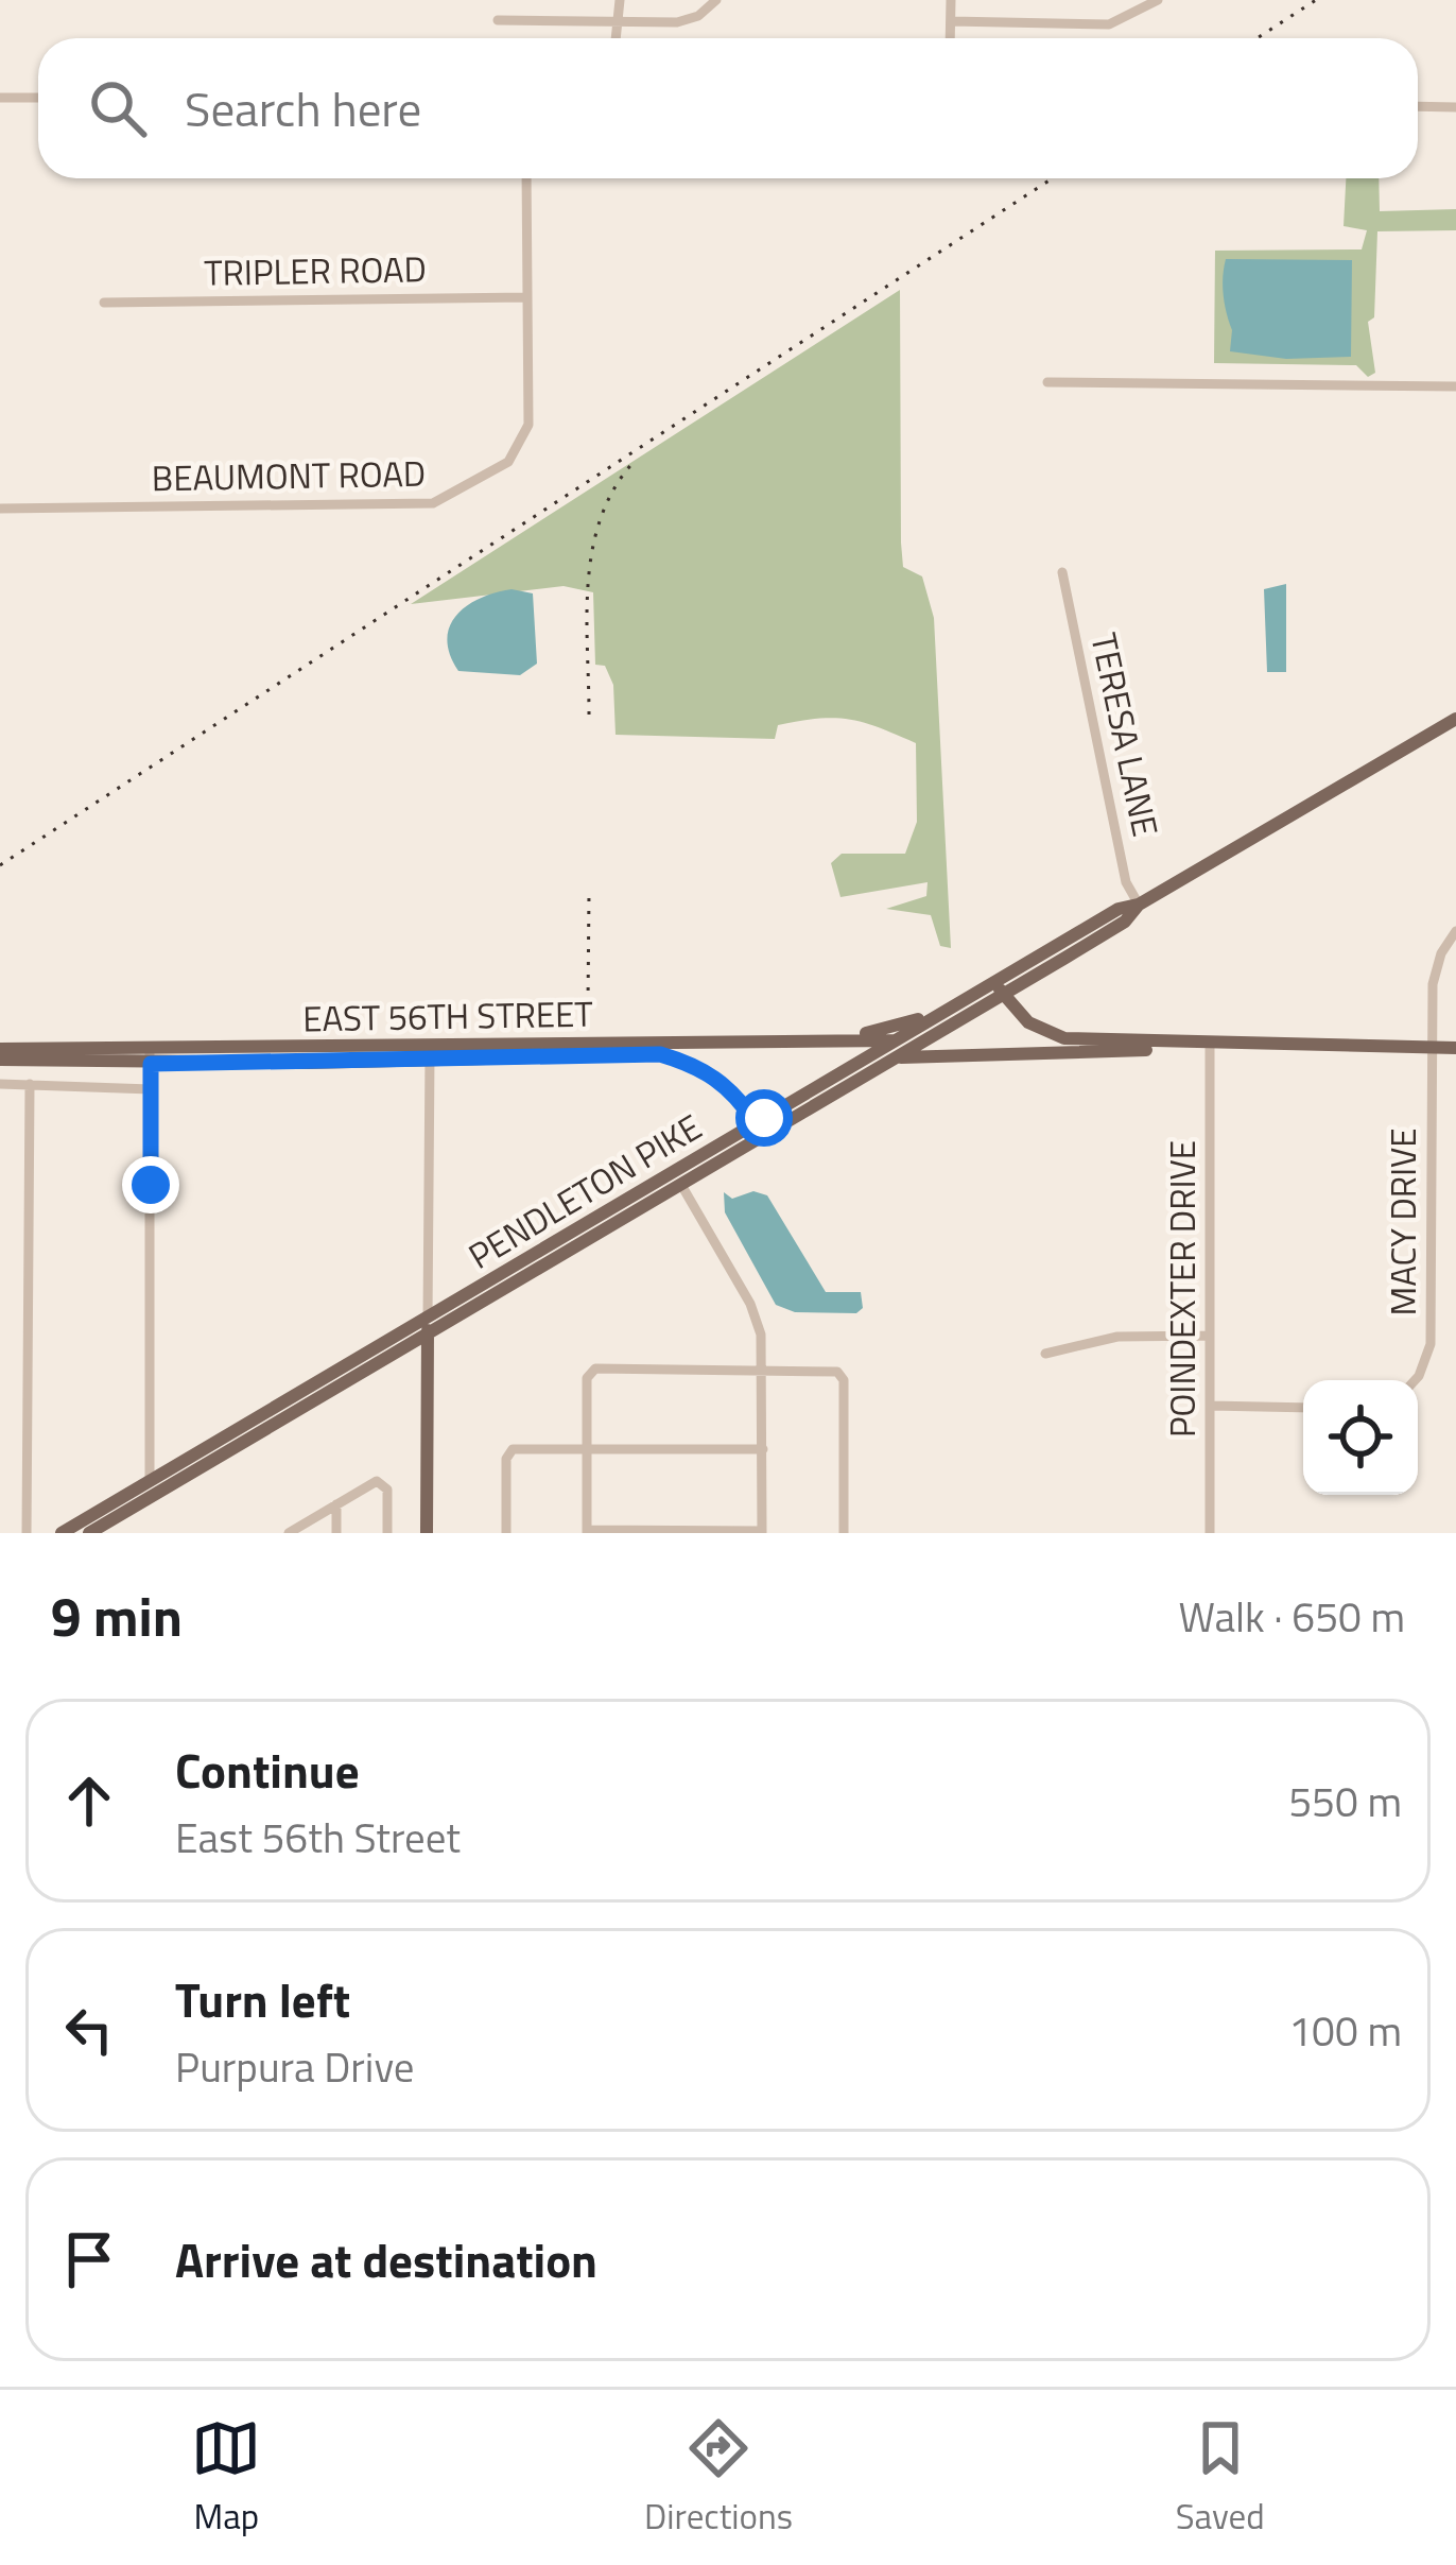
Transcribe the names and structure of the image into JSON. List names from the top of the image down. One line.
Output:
{"streets":{"main road":["EAST 56TH STREET","PENDLETON PIKE"],"street":["TRIPLER ROAD","BEAUMONT ROAD","TERESA LANE","MACY DRIVE","POINDEXTER DRIVE"]},"crossings":[["TRIPLER ROAD","BEAUMONT ROAD"],["TERESA LANE","PENDLETON PIKE"],["EAST 56TH STREET","PENDLETON PIKE"]],"page":{"search":"Search here","heading":["9 min","Walk · 650 m"],"list":[["Continue","East 56th Street","550 m"],["Turn left","Purpura Drive","100 m"],"Arrive at destination"],"nav":["Map","Directions","Saved"]}}
